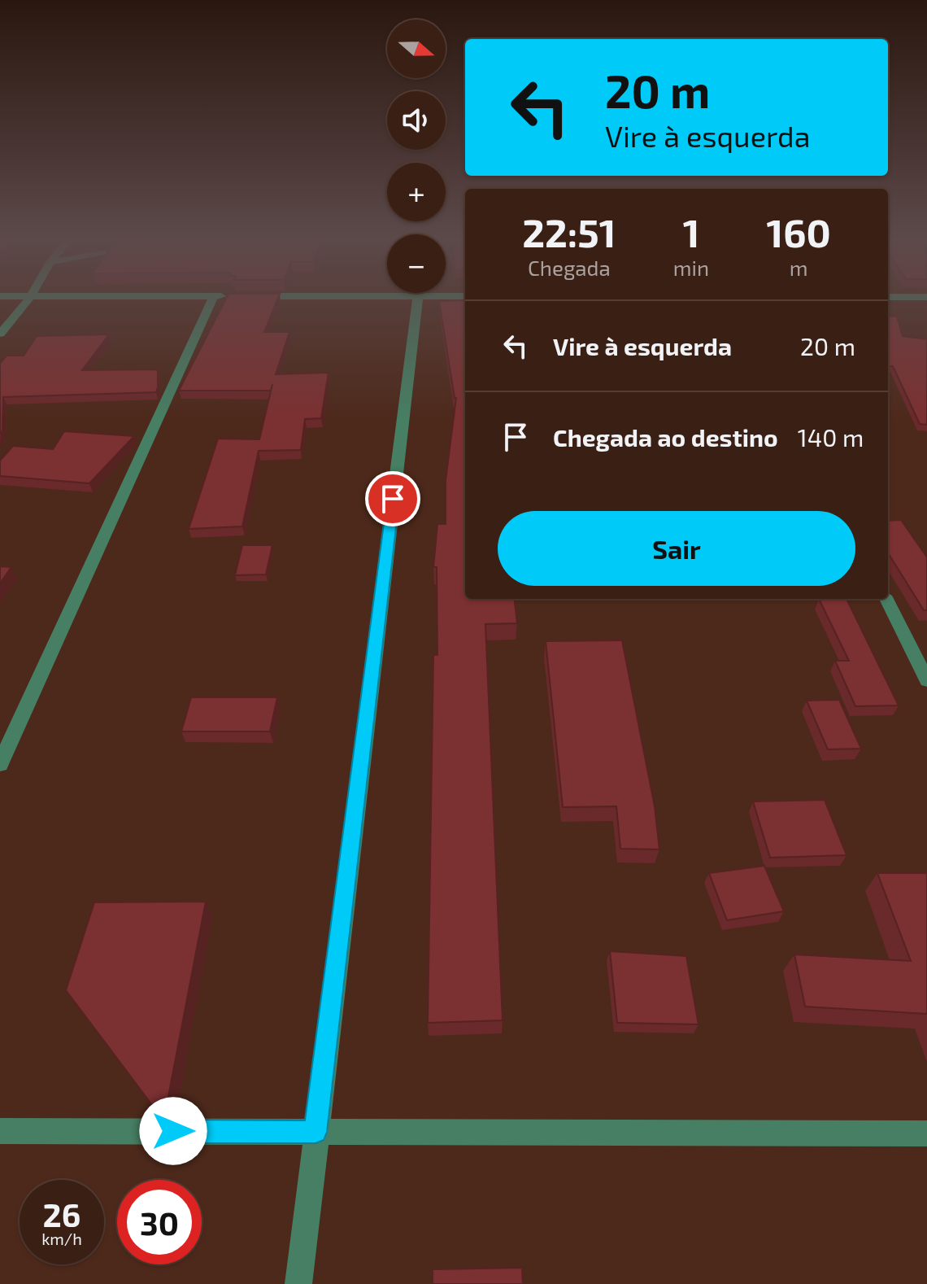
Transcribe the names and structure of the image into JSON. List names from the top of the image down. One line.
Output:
{"north":"right","page":{"map_buttons":["+","−"],"turn":["20 m","Vire à esquerda"],"eta":["22:51","Chegada","1","min","160","m"],"list":[{"name":"Vire à esquerda","value":"20 m"},{"name":"Chegada ao destino","value":"140 m"}],"buttons":"Sair","speed":"26 km/h","limit":"30"}}
